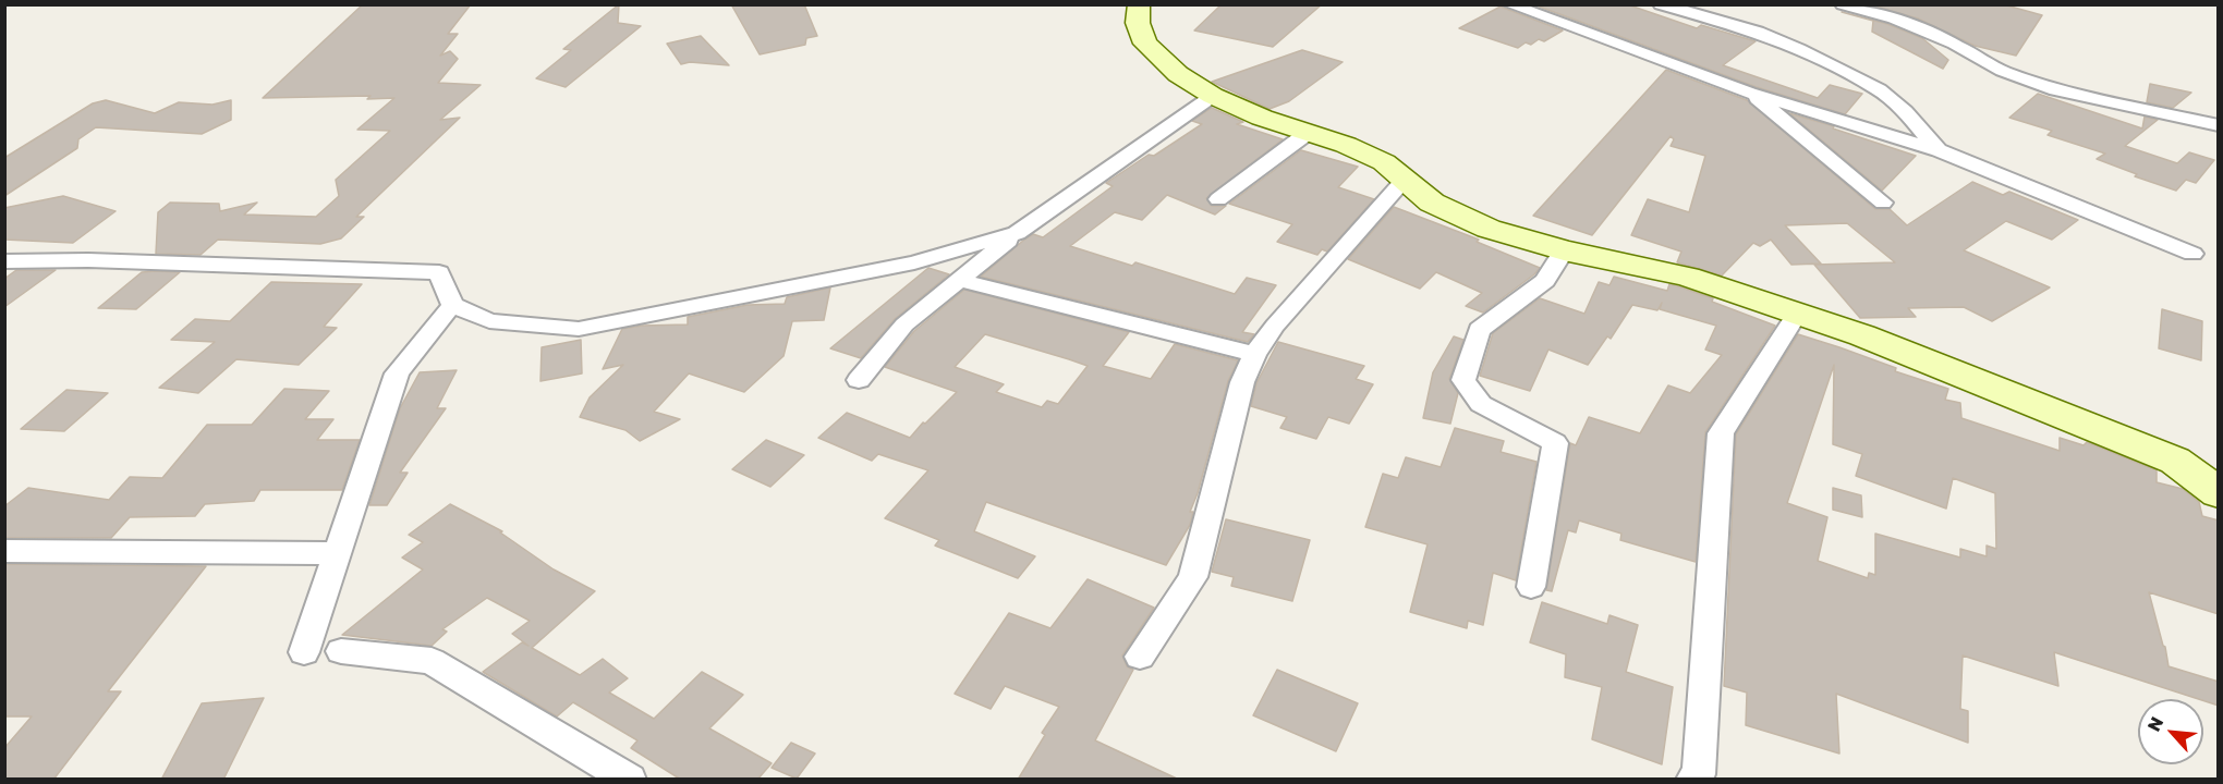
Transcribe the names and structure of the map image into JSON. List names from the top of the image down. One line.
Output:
{"north":"top left"}
